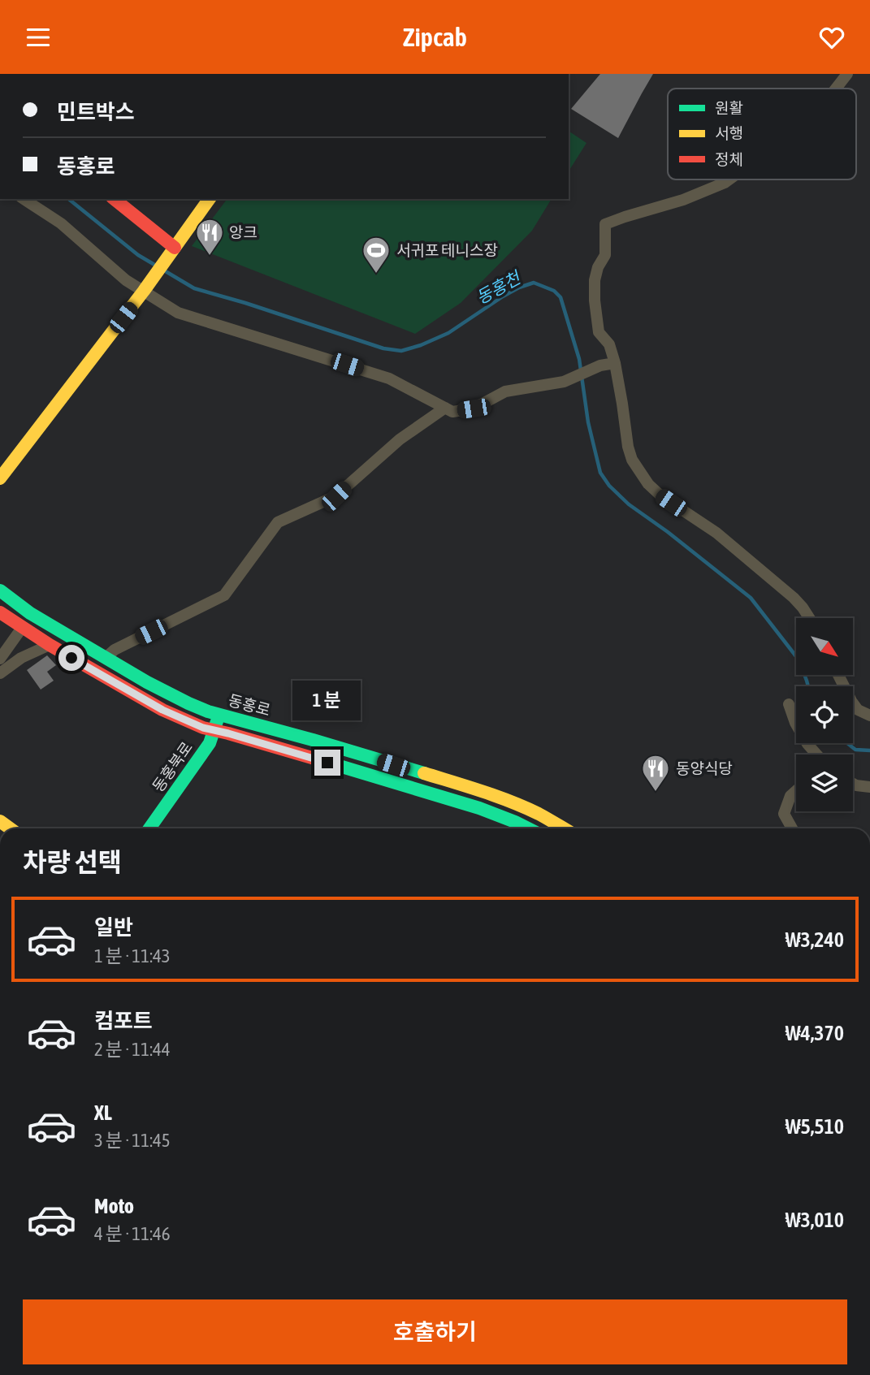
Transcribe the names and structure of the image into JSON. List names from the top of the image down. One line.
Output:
{"streets":{"main road":["동홍로","동홍북로"]},"crossings":[["동홍로","동홍북로"]],"water":["동홍천"],"places":{"restaurant":["앙크","동양식당"],"sports":["서귀포 테니스장"]},"legend":["원활","서행","정체"],"north":"bottom right","page":{"header":"Zipcab","banner":["민트박스","동홍로"],"bubble":"1 분","heading":"차량 선택","list":[{"name":"일반","note":"1 분 · 11:43","value":"₩3,240"},{"name":"컴포트","note":"2 분 · 11:44","value":"₩4,370"},{"name":"XL","note":"3 분 · 11:45","value":"₩5,510"},{"name":"Moto","note":"4 분 · 11:46","value":"₩3,010"}],"buttons":"호출하기"}}
